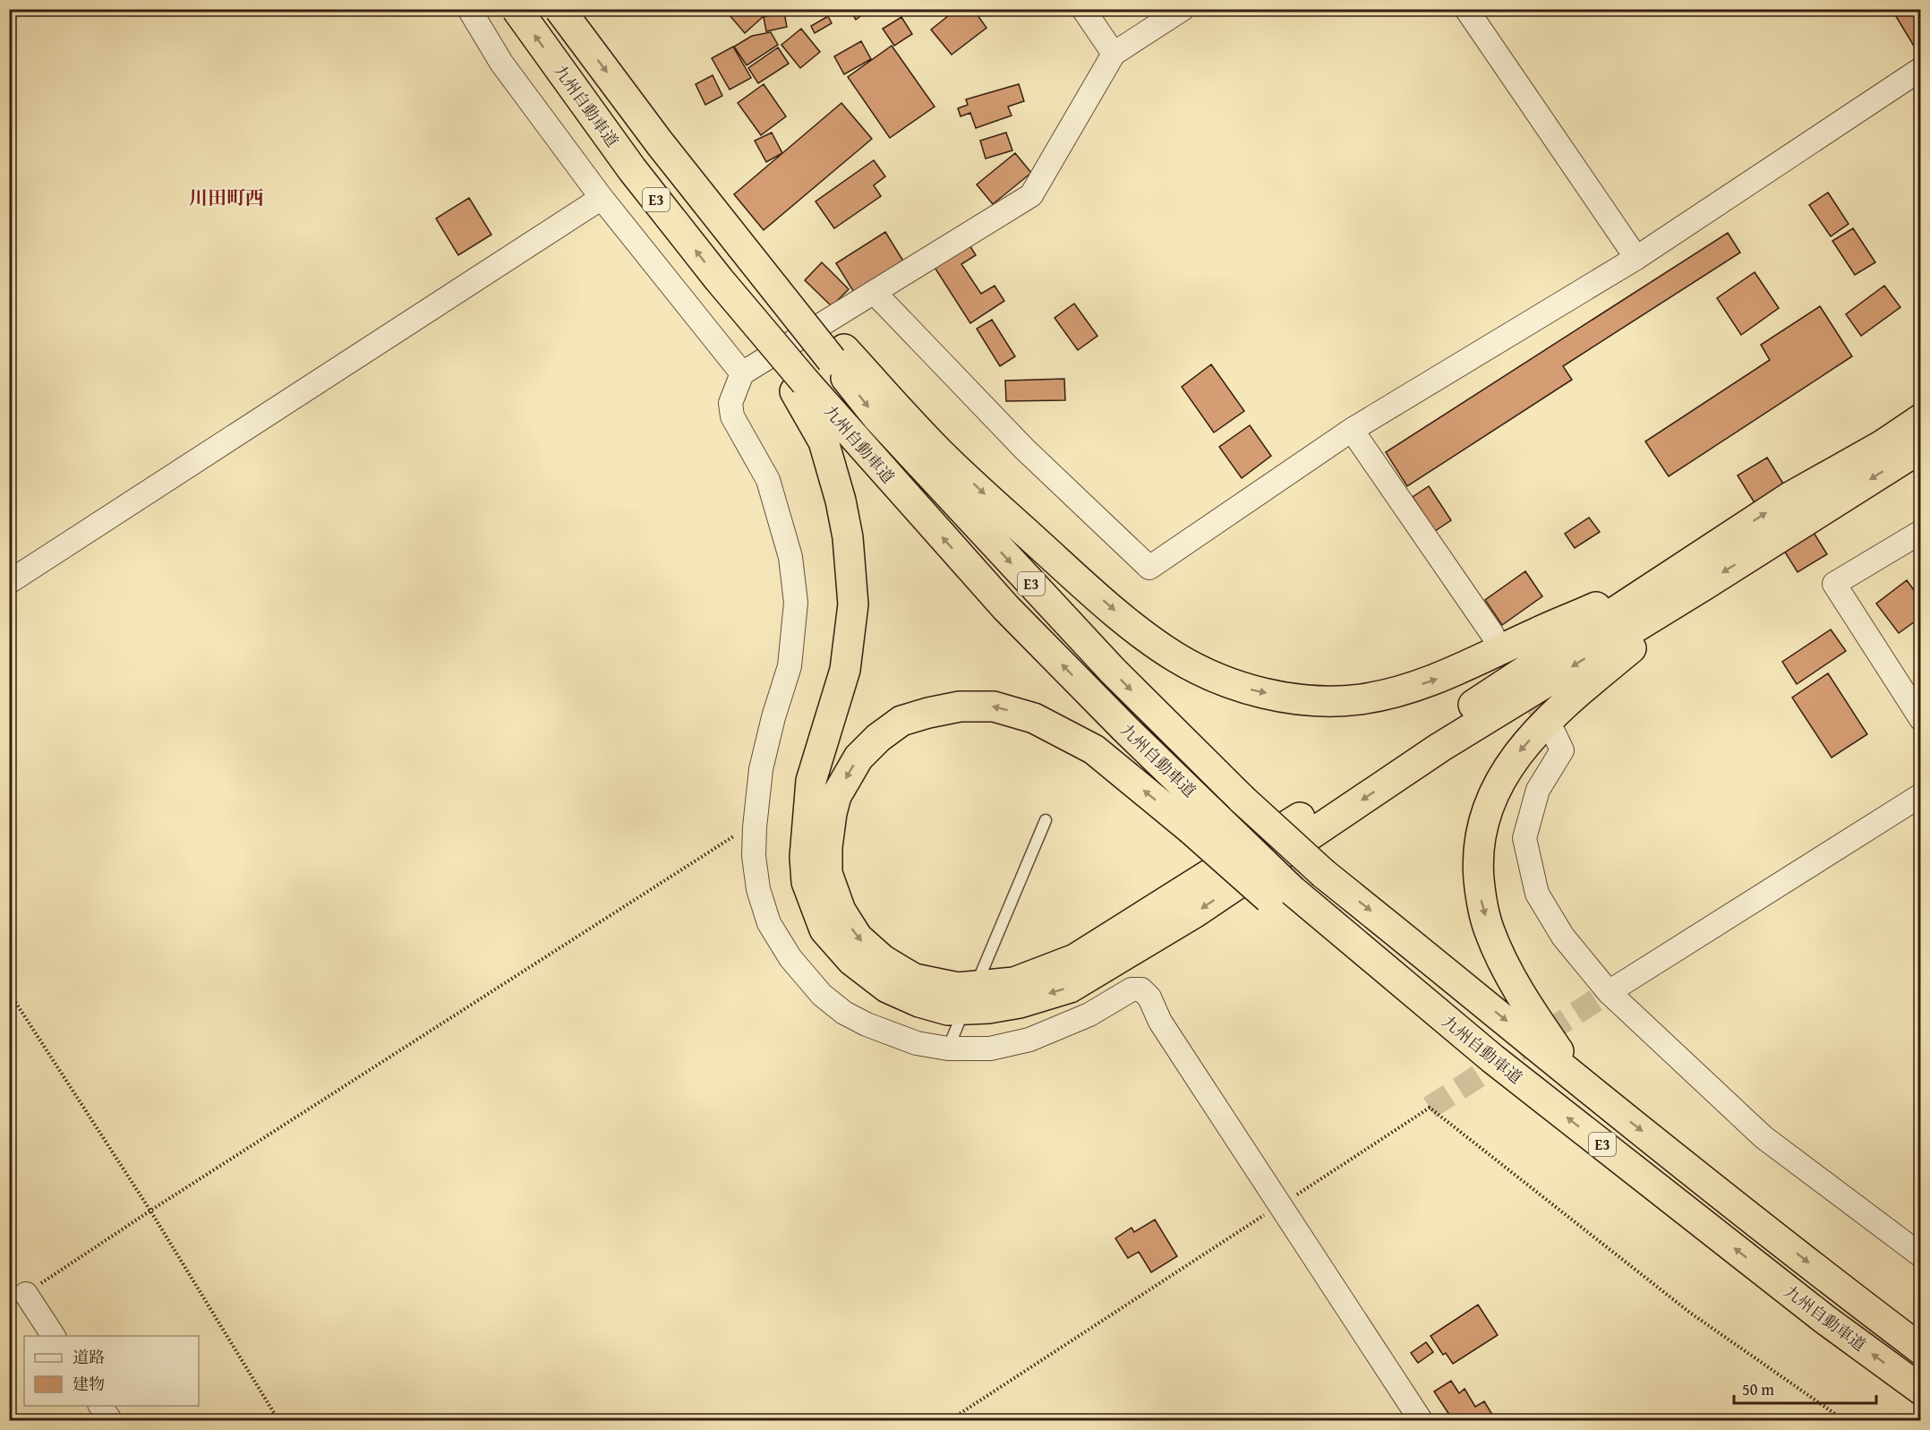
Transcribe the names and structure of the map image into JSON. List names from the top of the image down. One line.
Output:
{"streets":{"highway":["九州自動車道","E3"]},"districts":["川田町西"],"legend":["道路","建物"],"scale_bar":"50 m"}
